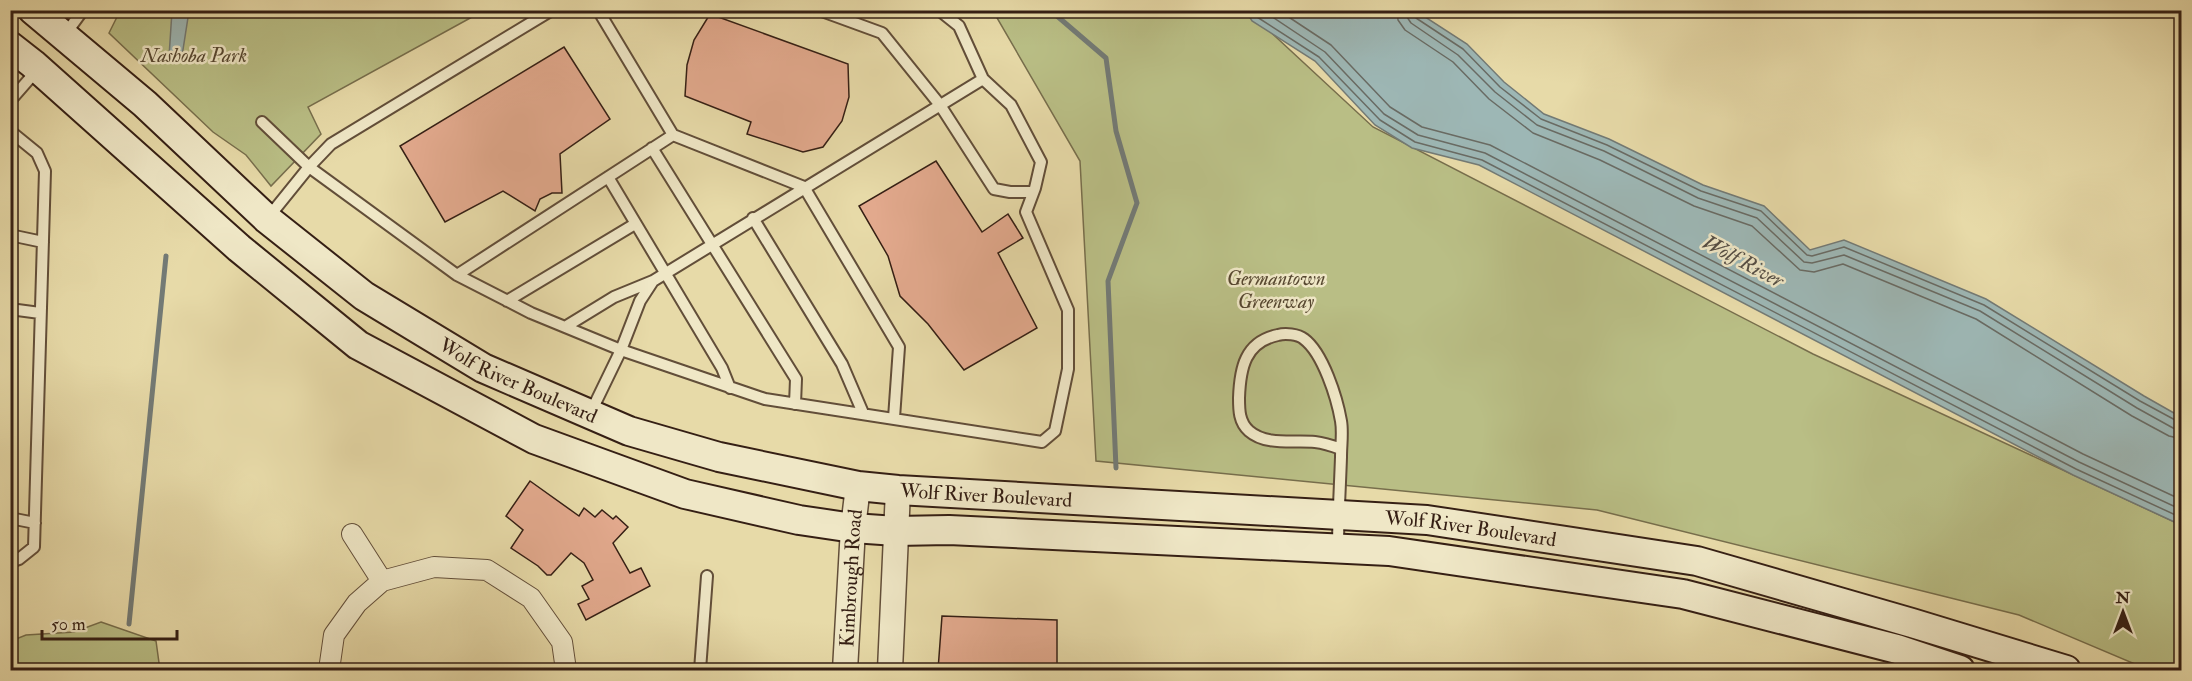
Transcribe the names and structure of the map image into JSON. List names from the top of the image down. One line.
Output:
{"streets":{"main road":["Wolf River Boulevard"],"street":["Kimbrough Road"]},"crossings":[["Wolf River Boulevard","Kimbrough Road"]],"water":["Wolf River"],"parks":["Nashoba Park","Germantown Greenway"],"scale_bar":"50 m","north":"top"}
